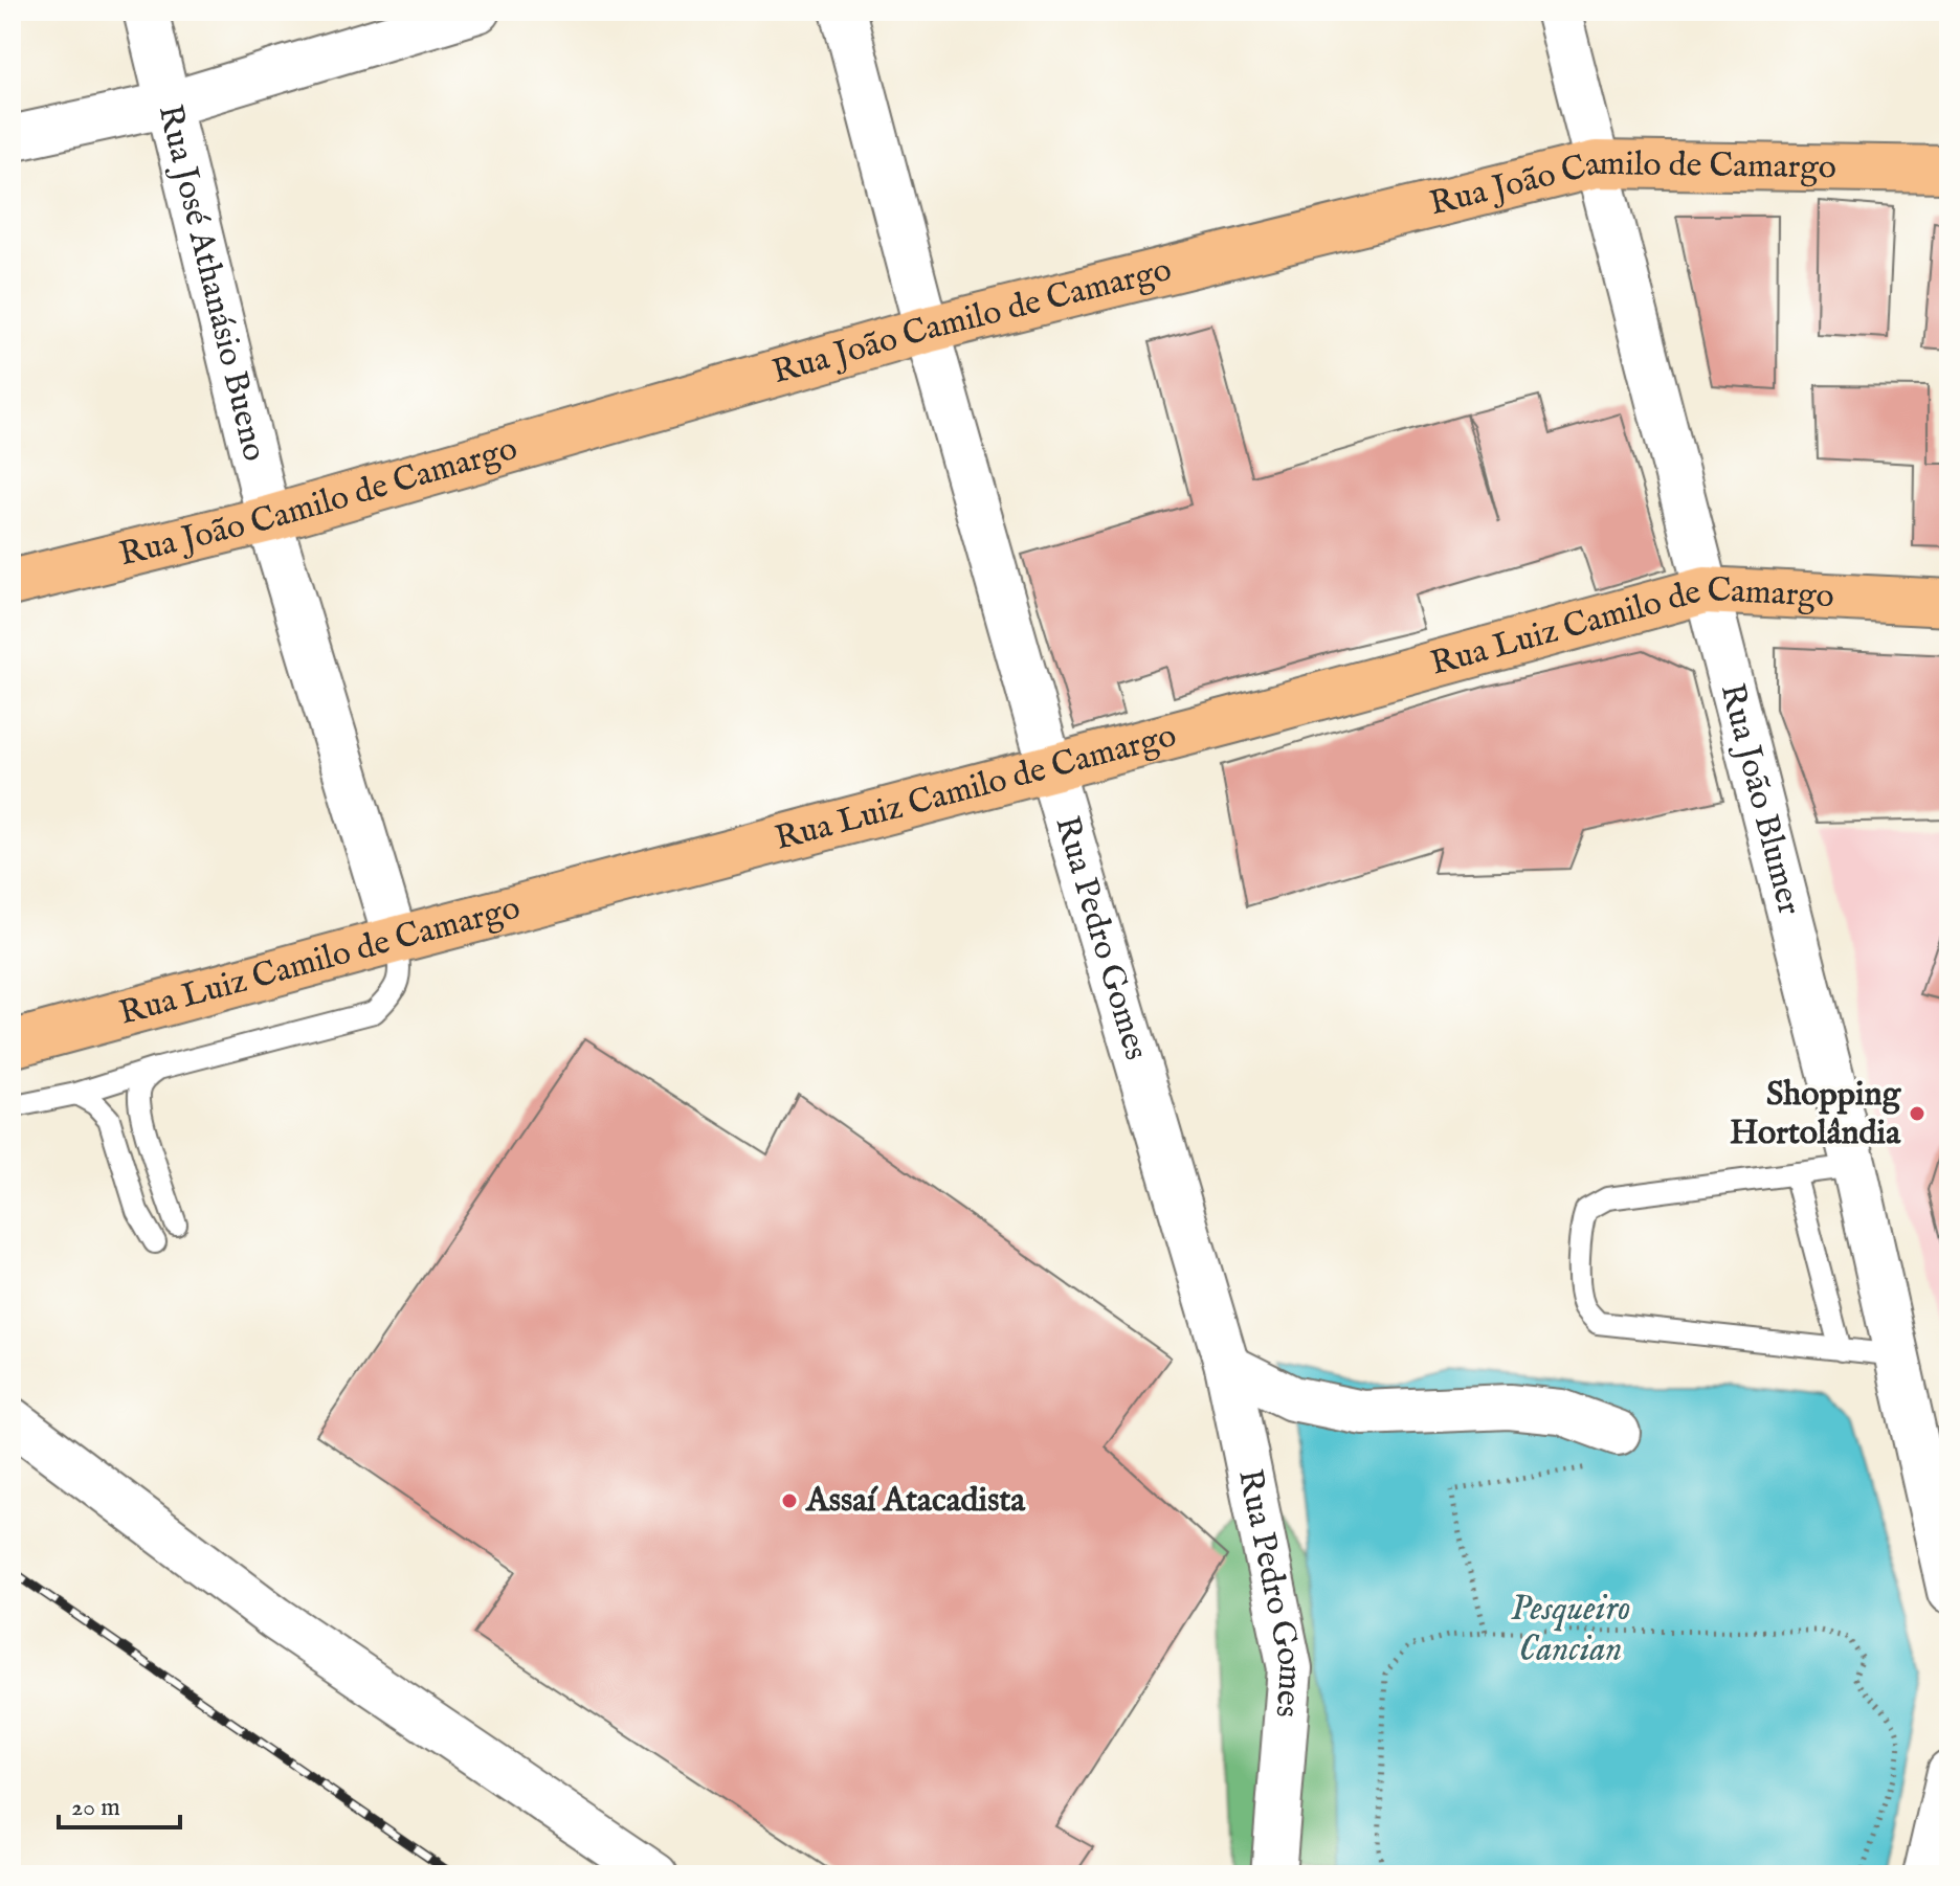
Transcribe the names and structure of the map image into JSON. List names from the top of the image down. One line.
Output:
{"streets":{"main road":["Rua João Camilo de Camargo","Rua Luiz Camilo de Camargo"],"street":["Rua José Athanásio Bueno","Rua João Blumer","Rua Pedro Gomes"]},"crossings":[["Rua João Camilo de Camargo","Rua José Athanásio Bueno"],["Rua João Camilo de Camargo","Rua João Blumer"],["Rua João Camilo de Camargo","Rua Pedro Gomes"],["Rua José Athanásio Bueno","Rua Luiz Camilo de Camargo"],["Rua Luiz Camilo de Camargo","Rua João Blumer"],["Rua Luiz Camilo de Camargo","Rua Pedro Gomes"]],"water":["Pesqueiro Cancian"],"places":["Shopping Hortolândia","Assaí Atacadista"],"scale_bar":"20 m"}
